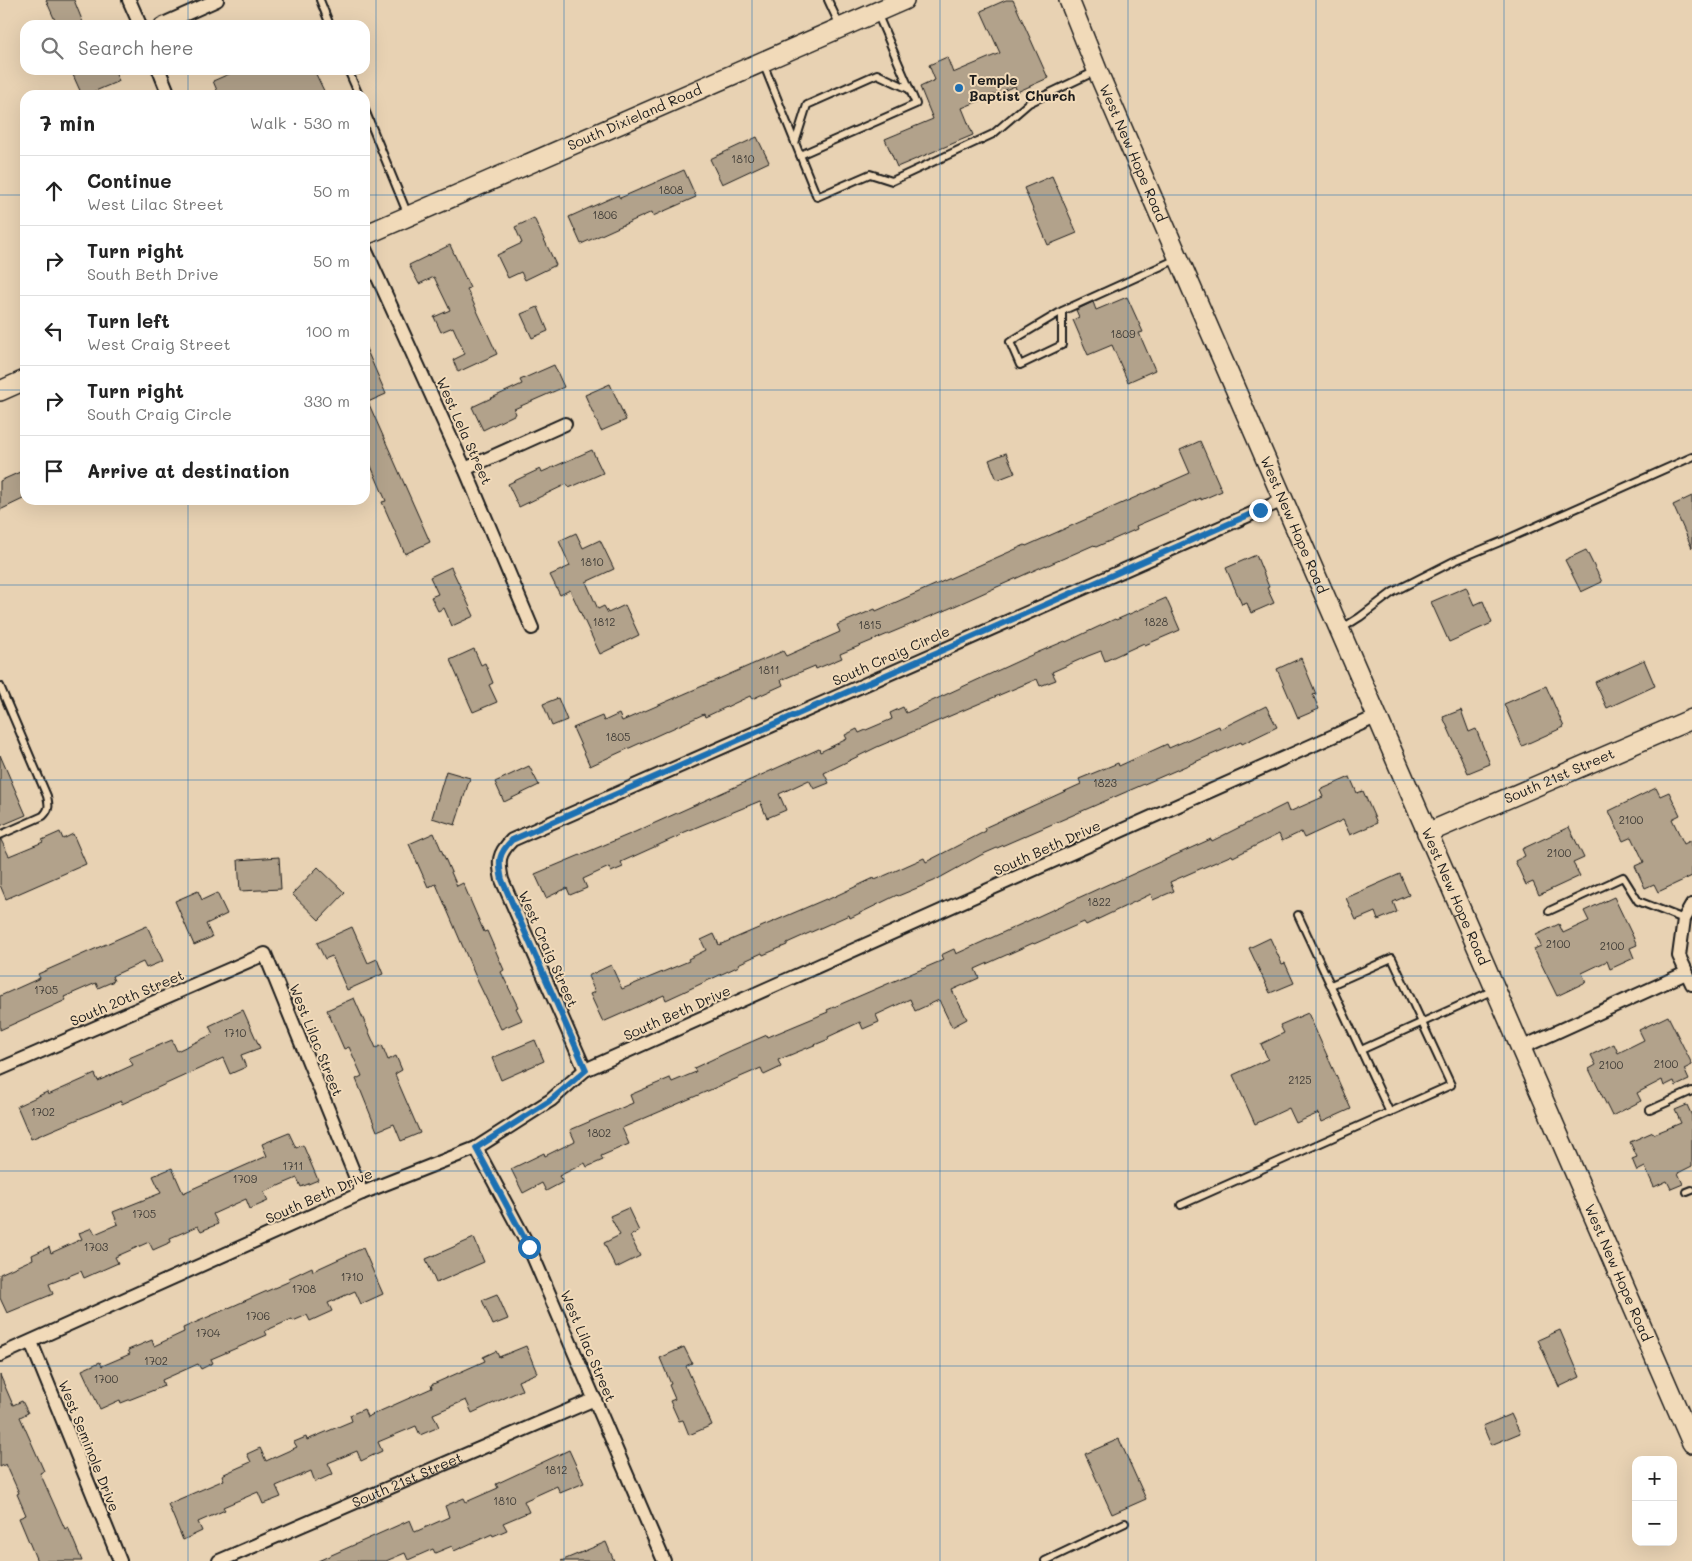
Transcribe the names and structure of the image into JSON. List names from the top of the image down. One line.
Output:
{"streets":{"main road":["South Dixieland Road","West New Hope Road","South 21st Street"],"street":["West Lela Street","South Craig Circle","South Beth Drive","West Craig Street","South 20th Street","West Lilac Street","West Seminole Drive"]},"crossings":[["West New Hope Road","South Craig Circle"],["West New Hope Road","South 21st Street"],["West New Hope Road","South Beth Drive"],["South Craig Circle","West Craig Street"],["South 21st Street","West Lilac Street"],["South Beth Drive","West Craig Street"],["South Beth Drive","West Lilac Street"],["South Beth Drive","West Seminole Drive"],["South 20th Street","West Lilac Street"]],"places":["Temple Baptist Church"],"house_numbers":["1810","1808","1806","1809","1810","1812","1828","1815","1811","1805","1823","2100","2100","1822","2100","2100","1705","1710","2100","2100","2125","1702","1802","1711","1709","1705","1703","1710","1708","1706","1704","1702","1700","1812","1810"],"page":{"search":"Search here","heading":["7 min","Walk · 530 m"],"list":[["Continue","West Lilac Street","50 m"],["Turn right","South Beth Drive","50 m"],["Turn left","West Craig Street","100 m"],["Turn right","South Craig Circle","330 m"],"Arrive at destination"],"map_buttons":["+","−"]}}
